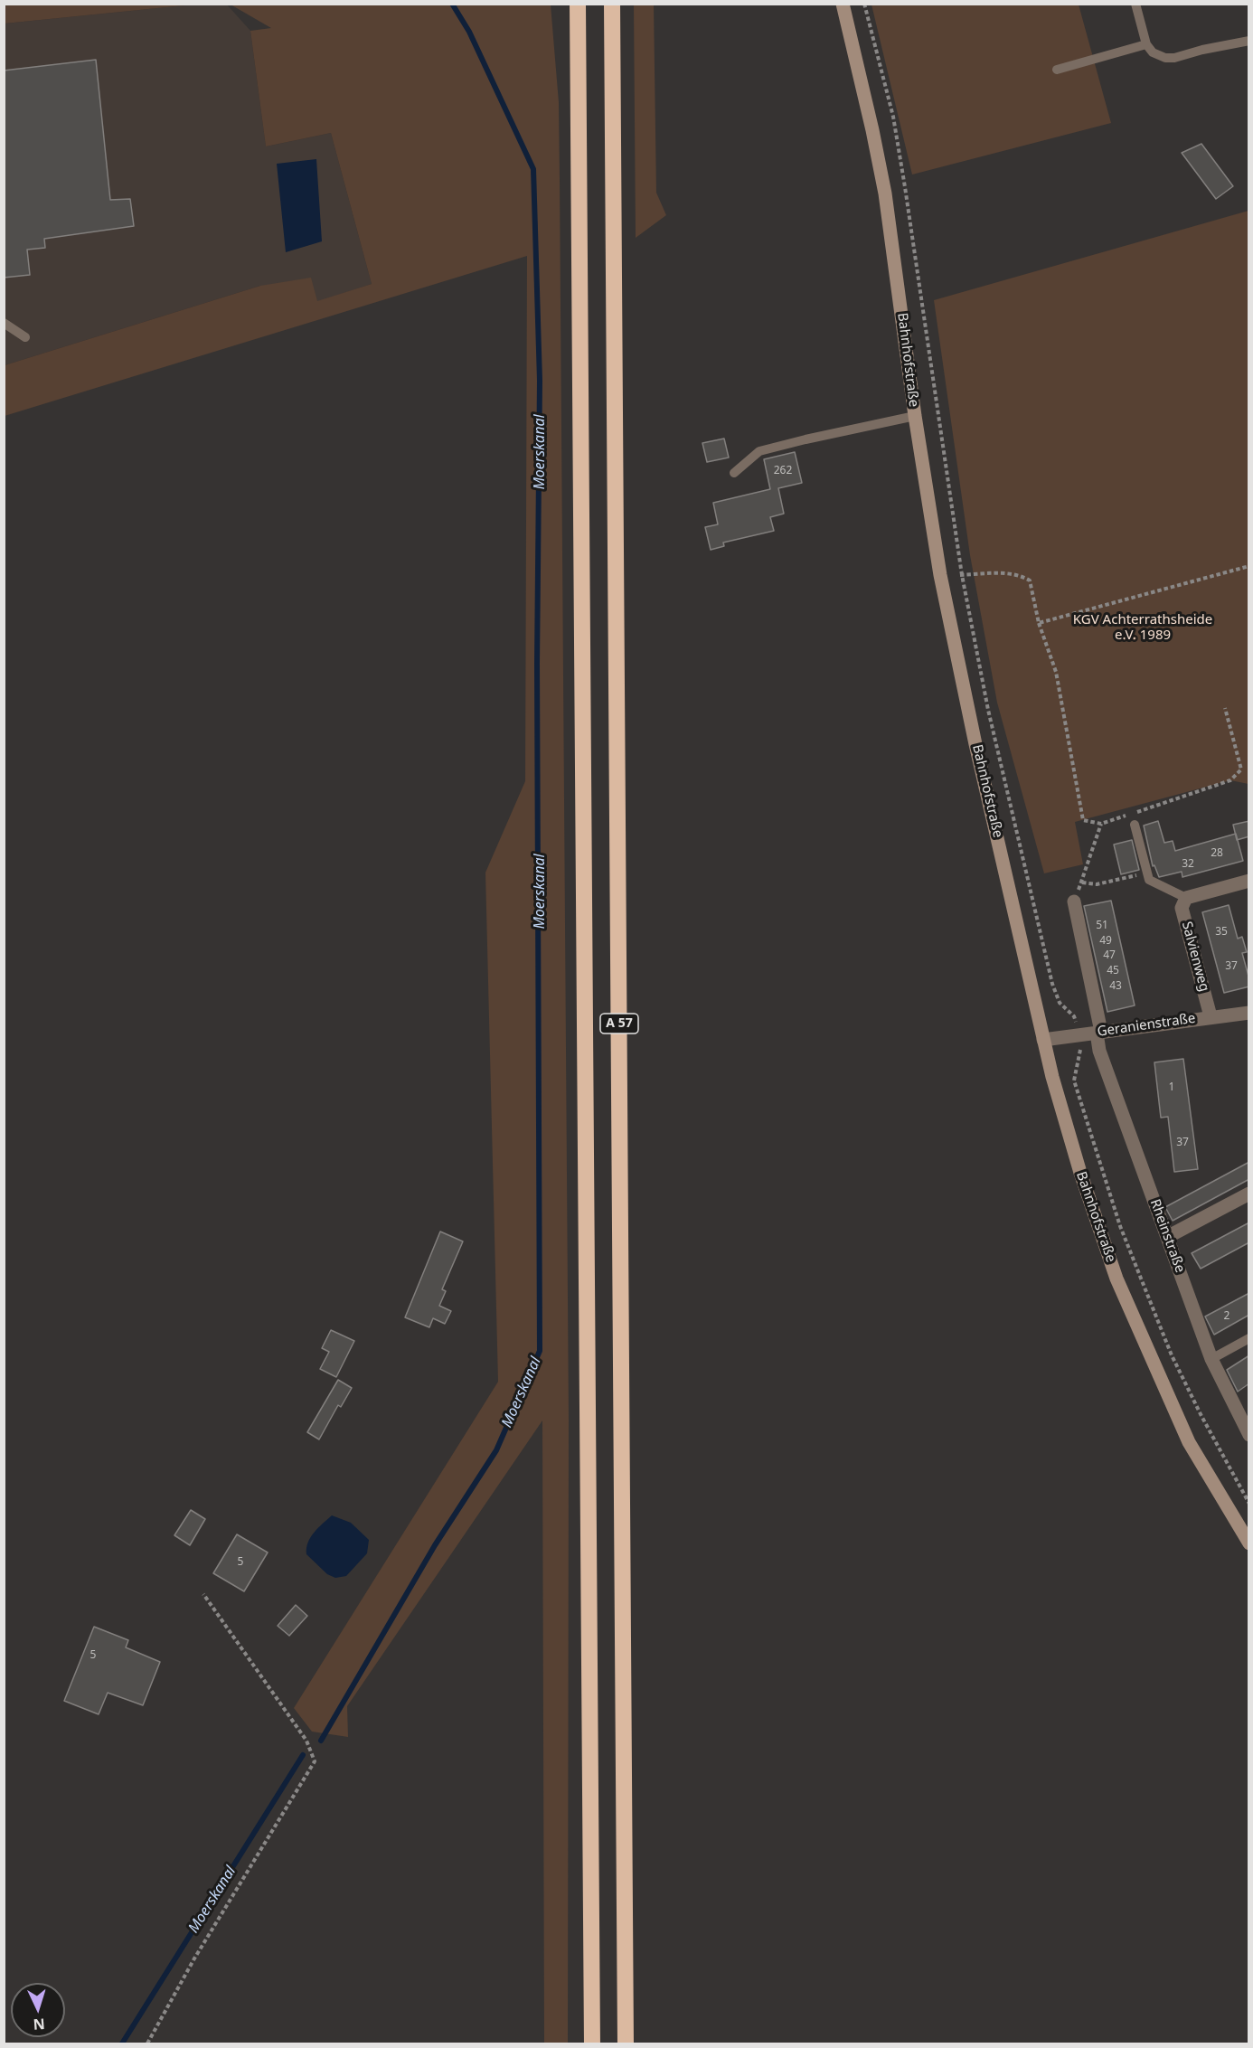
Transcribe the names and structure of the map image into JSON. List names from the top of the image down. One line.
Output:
{"streets":{"highway":["A 57"],"main road":["Bahnhofstraße"],"street":["Salvienweg","Geranienstraße","Rheinstraße"]},"crossings":[["Bahnhofstraße","Geranienstraße"],["Salvienweg","Geranienstraße"],["Geranienstraße","Rheinstraße"]],"water":["Moerskanal"],"parks":["KGV Achterrathsheide e.V. 1989"],"house_numbers":["262","28","32","51","35","49","47","37","45","43","1","37","2","5","5"],"north":"bottom"}
